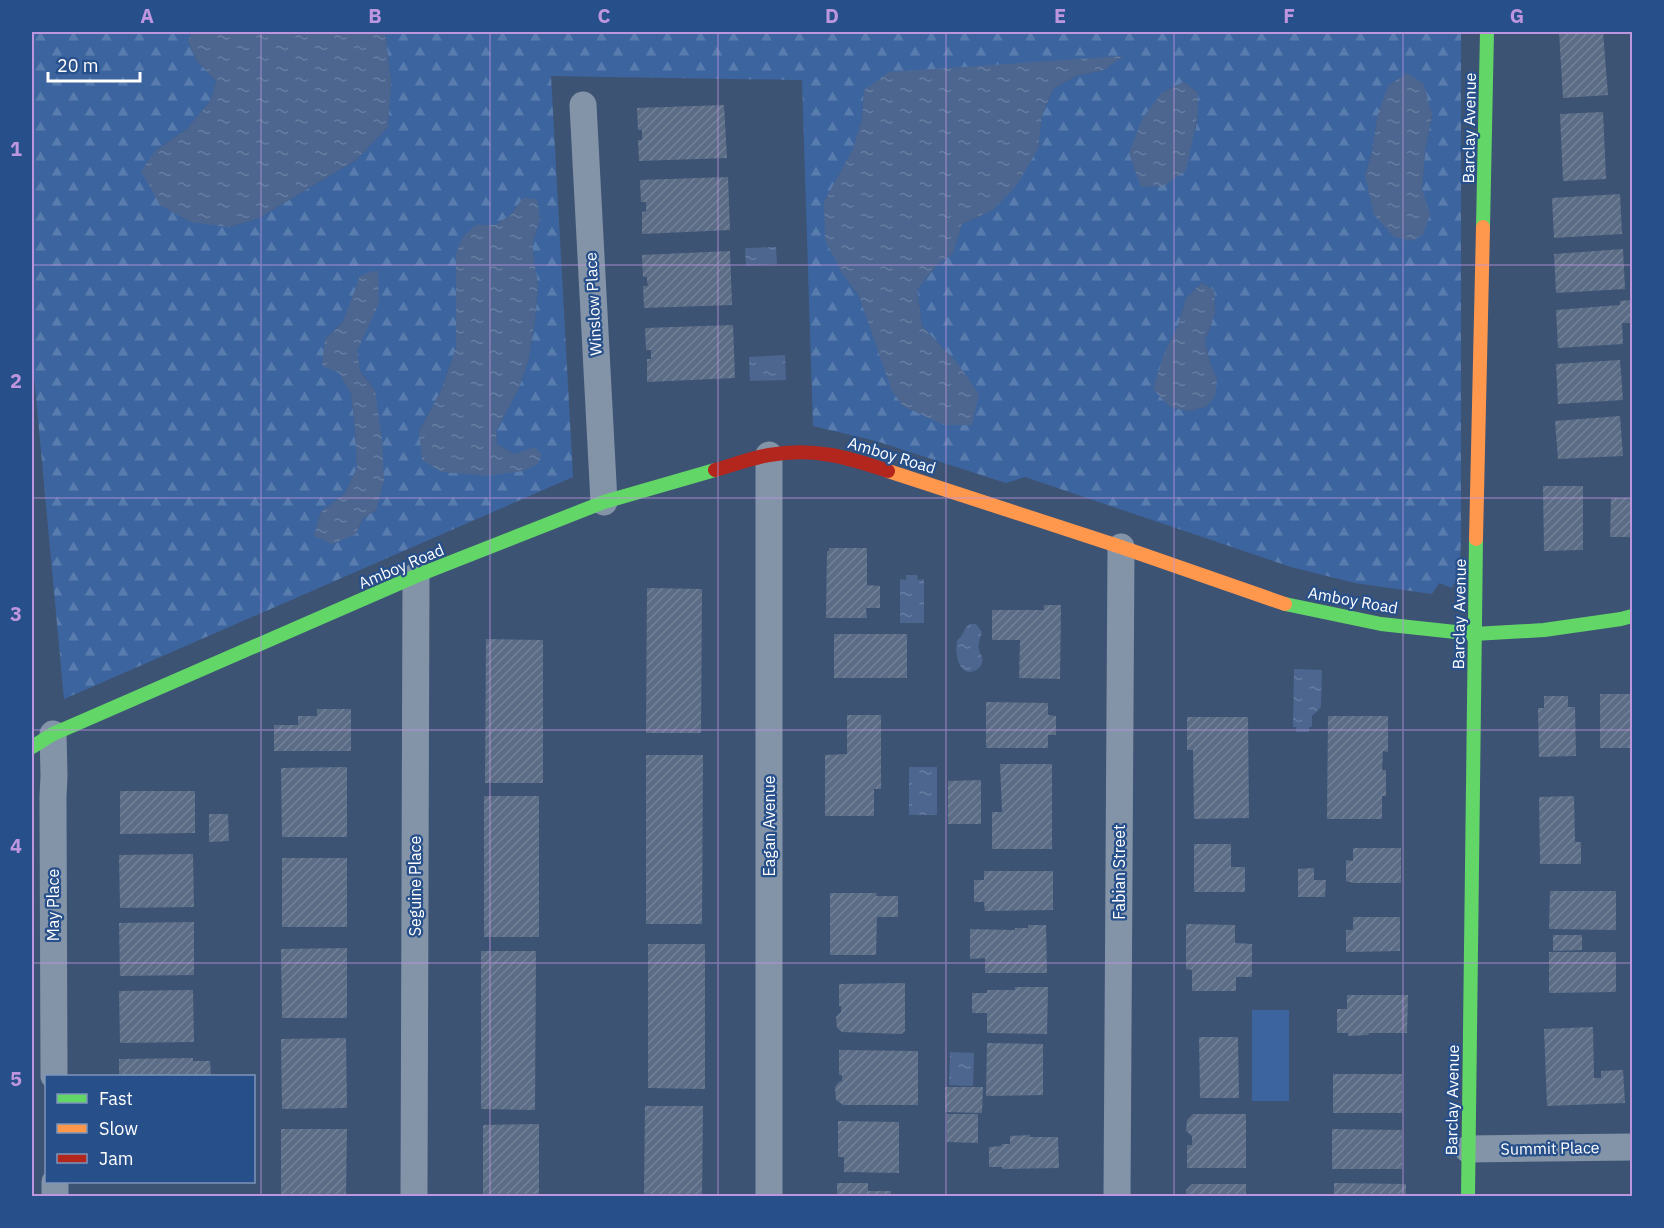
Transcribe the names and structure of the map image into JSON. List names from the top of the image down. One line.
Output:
{"streets":{"main road":["Barclay Avenue","Amboy Road"],"street":["Winslow Place","Eagan Avenue","Fabian Street","Seguine Place","May Place","Summit Place"]},"crossings":[["Barclay Avenue","Amboy Road"],["Barclay Avenue","Summit Place"],["Winslow Place","Amboy Road"],["Amboy Road","Eagan Avenue"],["Amboy Road","Fabian Street"],["Amboy Road","Seguine Place"],["Amboy Road","May Place"]],"legend":["Fast","Slow","Jam"],"scale_bar":"20 m","grid":{"columns":["A","B","C","D","E","F","G"],"rows":["1","2","3","4","5"]}}
